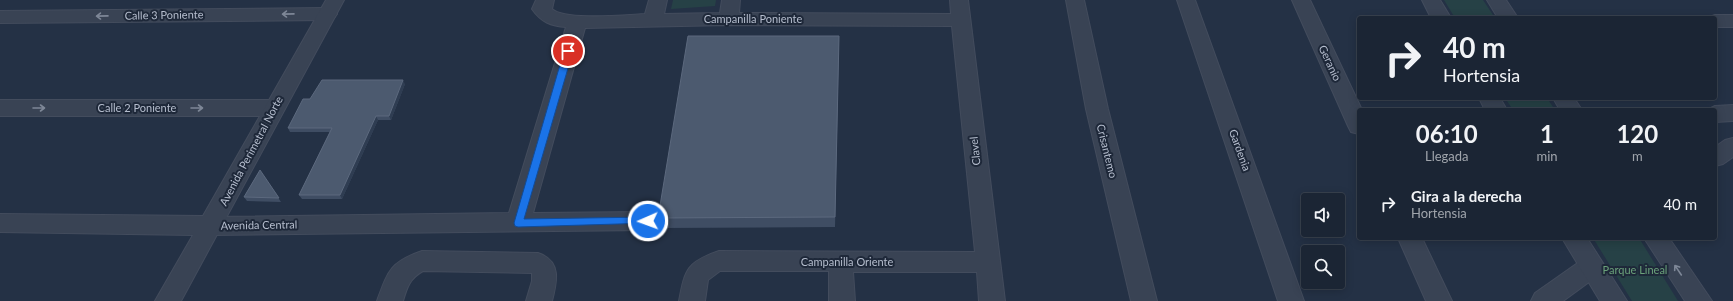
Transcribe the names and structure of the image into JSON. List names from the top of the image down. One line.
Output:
{"streets":{"street":["Calle 3 Poniente","Campanilla Poniente","Geranio","Calle 2 Poniente","Gardenia","Avenida Perimetral Norte","Clavel","Crisantemo","Avenida Central","Campanilla Oriente"]},"crossings":[["Calle 3 Poniente","Avenida Perimetral Norte"],["Campanilla Poniente","Clavel"],["Calle 2 Poniente","Avenida Perimetral Norte"],["Avenida Perimetral Norte","Avenida Central"],["Clavel","Campanilla Oriente"]],"one_way":["Calle 3 Poniente","Calle 2 Poniente"],"parks":["Parque Lineal"],"page":{"turn":["40 m","Hortensia"],"eta":["06:10","Llegada","1","min","120","m"],"list":[{"name":"Gira a la derecha","note":"Hortensia","value":"40 m"}]}}
